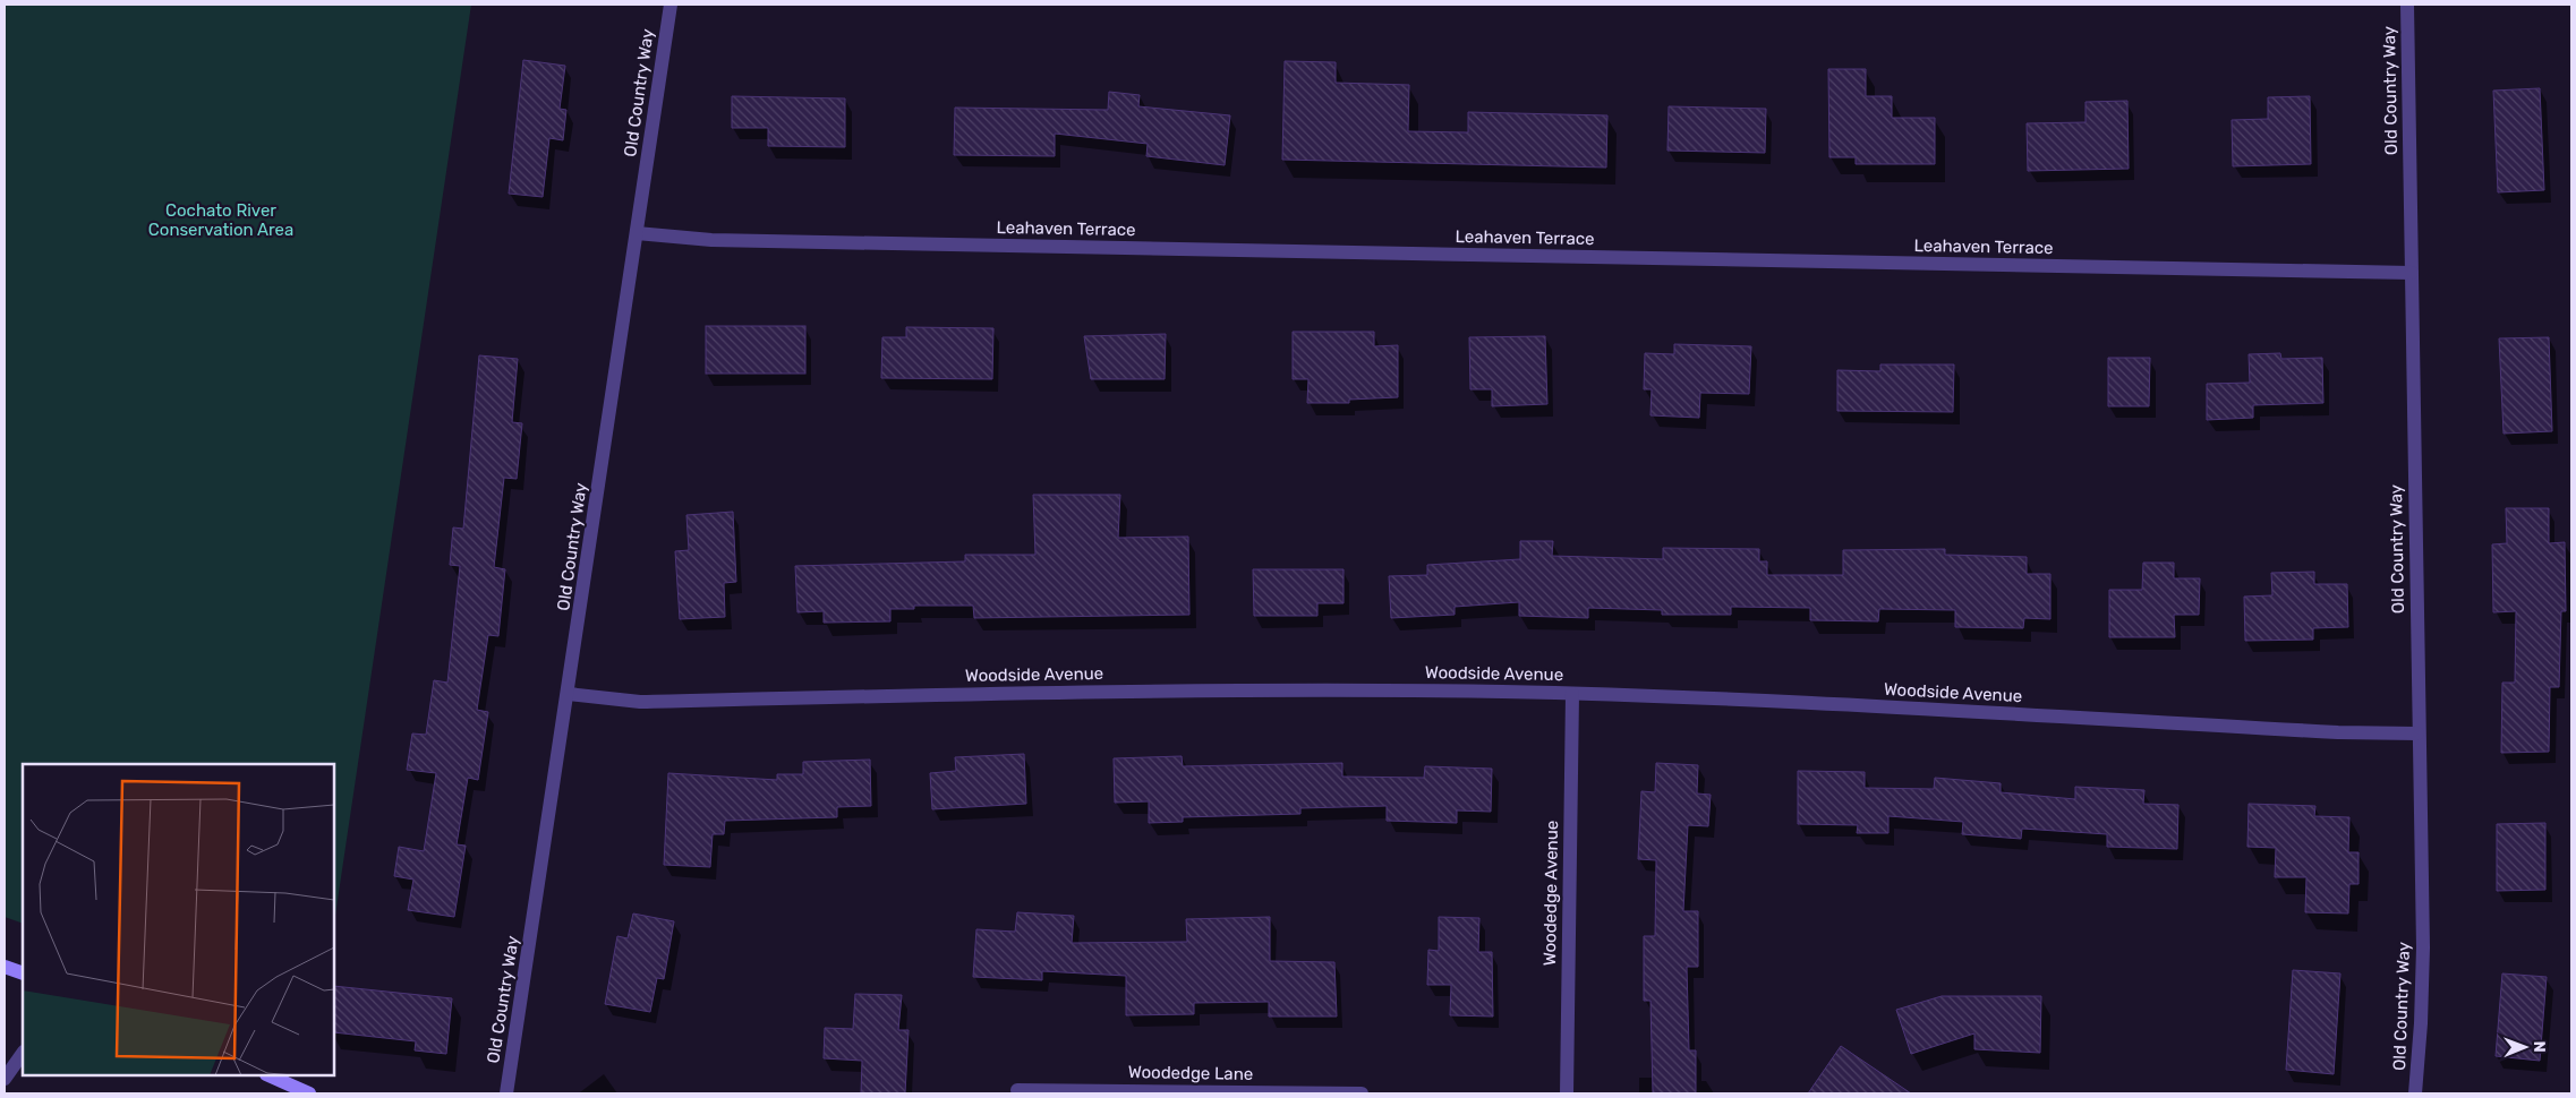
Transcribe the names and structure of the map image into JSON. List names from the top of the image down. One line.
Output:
{"streets":{"street":["Old Country Way","Leahaven Terrace","Woodside Avenue","Woodedge Avenue","Woodedge Lane"]},"crossings":[["Old Country Way","Leahaven Terrace"],["Old Country Way","Woodside Avenue"],["Woodside Avenue","Woodedge Avenue"]],"parks":["Cochato River Conservation Area"],"north":"right"}
